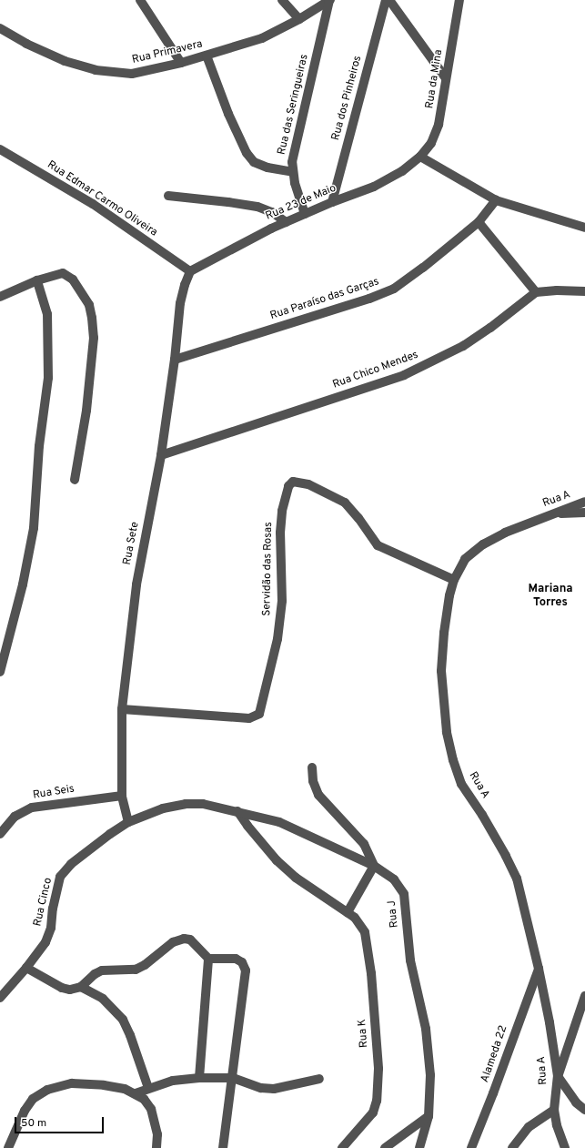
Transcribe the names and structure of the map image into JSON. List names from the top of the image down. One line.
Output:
{"streets":{"street":["Rua Primavera","Rua da Mina","Rua dos Pinheiros","Rua das Seringueiras","Rua Edmar Carmo Oliveira","Rua 23 de Maio","Rua Paraíso das Garças","Rua Chico Mendes","Rua A","Rua Sete","Servidão das Rosas","Rua Seis","Rua Cinco","Rua J","Rua K","Alameda 22"]},"crossings":[["Rua Primavera","Rua das Seringueiras"],["Rua da Mina","Rua 23 de Maio"],["Rua dos Pinheiros","Rua 23 de Maio"],["Rua das Seringueiras","Rua 23 de Maio"],["Rua Edmar Carmo Oliveira","Rua 23 de Maio"],["Rua Edmar Carmo Oliveira","Rua Sete"],["Rua 23 de Maio","Rua Sete"],["Rua Paraíso das Garças","Rua Sete"],["Rua Chico Mendes","Rua Sete"],["Rua A","Servidão das Rosas"],["Rua A","Alameda 22"],["Rua Sete","Servidão das Rosas"],["Rua Sete","Rua Seis"],["Rua Sete","Rua Cinco"],["Rua Cinco","Rua J"],["Rua J","Rua K"]],"districts":["Mariana Torres"],"scale_bar":"50 m"}
